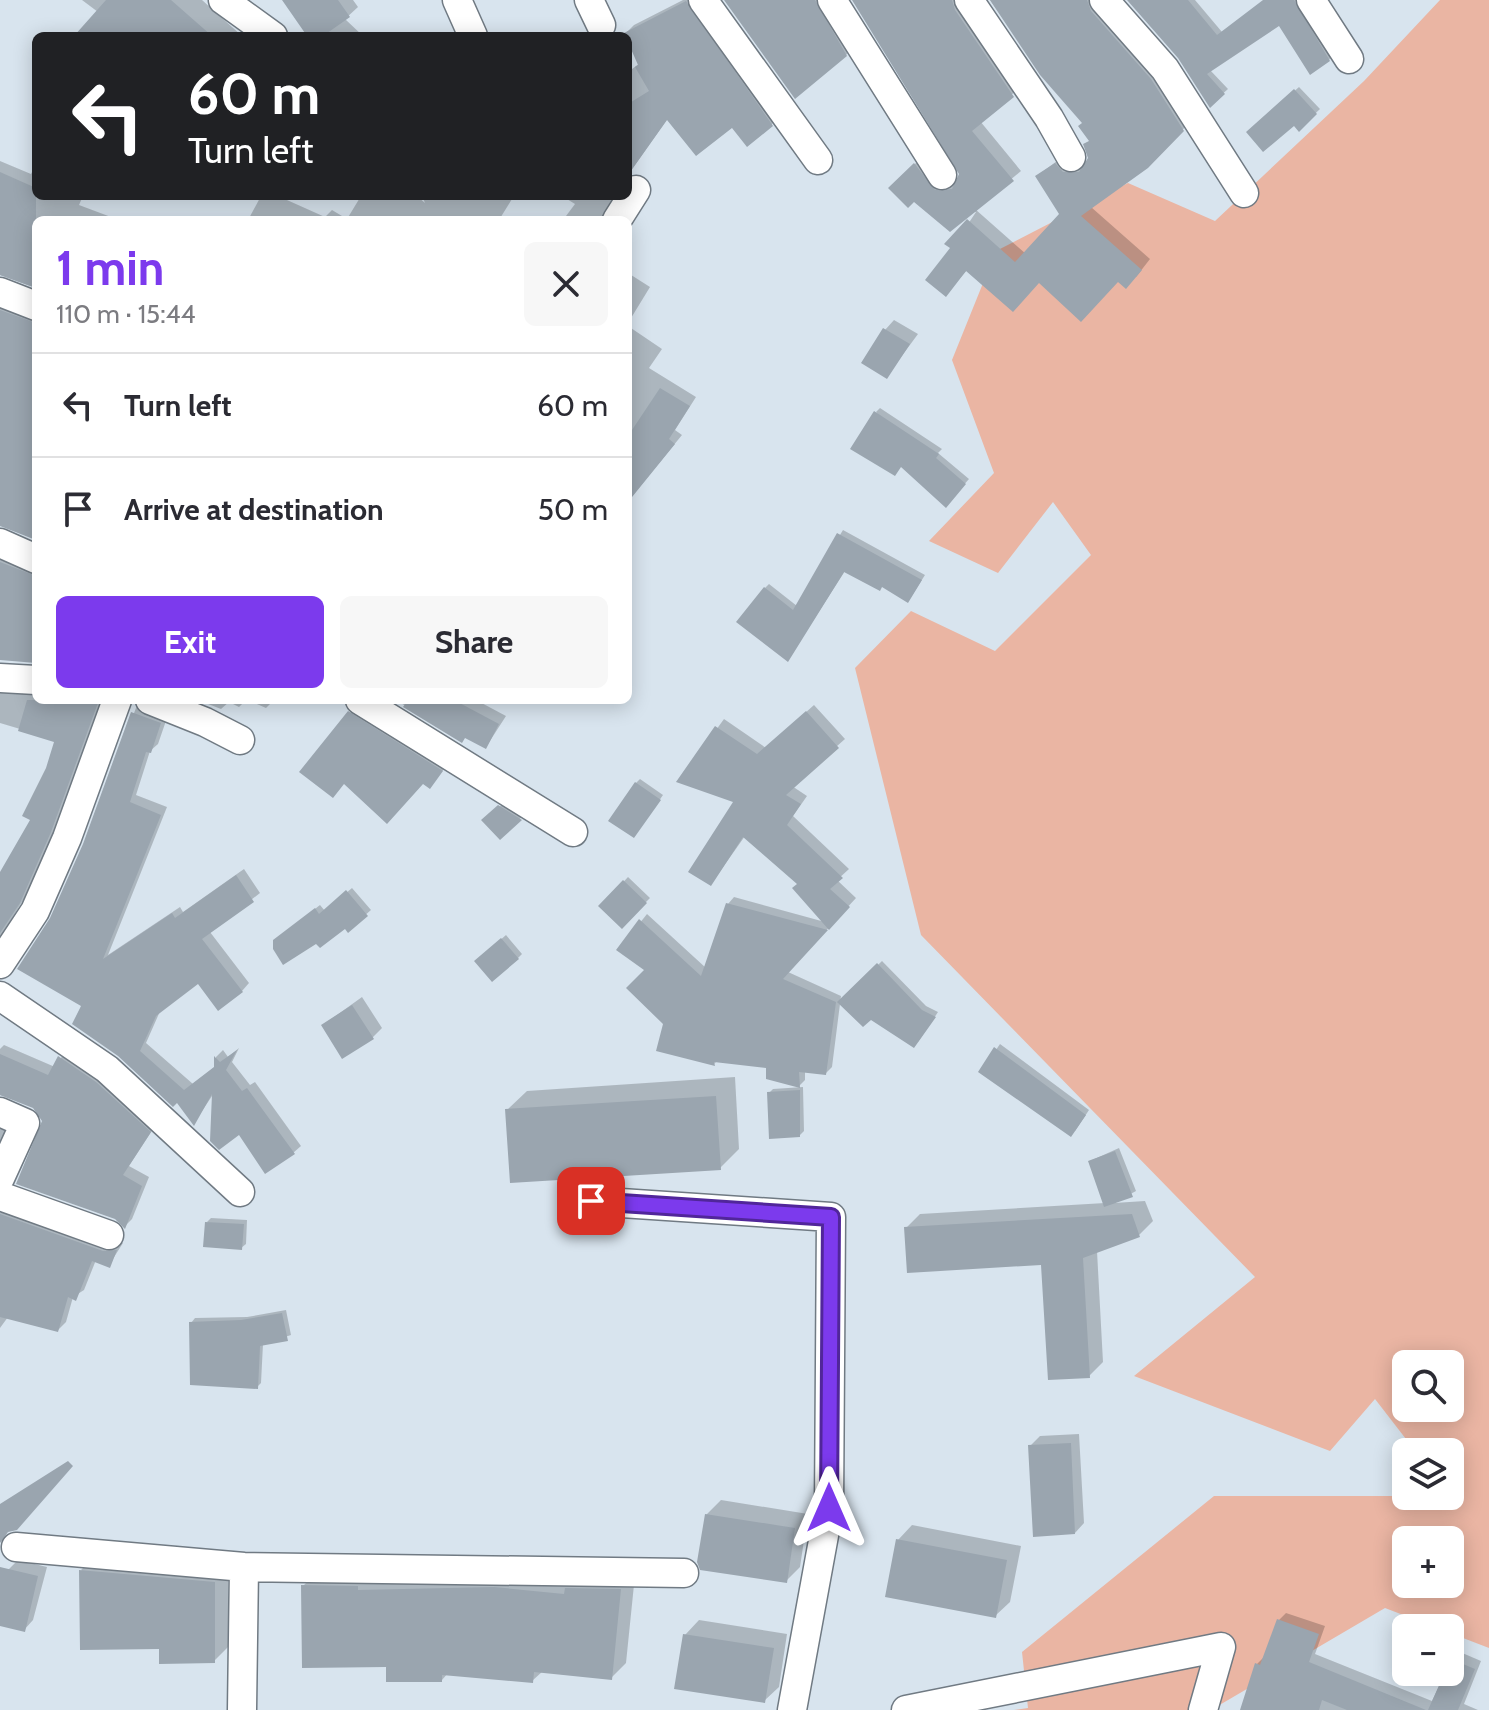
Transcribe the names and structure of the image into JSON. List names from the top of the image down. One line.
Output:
{"page":{"turn":["60 m","Turn left"],"heading":["1 min","110 m · 15:44"],"list":[{"name":"Turn left","value":"60 m"},{"name":"Arrive at destination","value":"50 m"}],"buttons":["Exit","Share"],"map_buttons":["+","−"]}}
